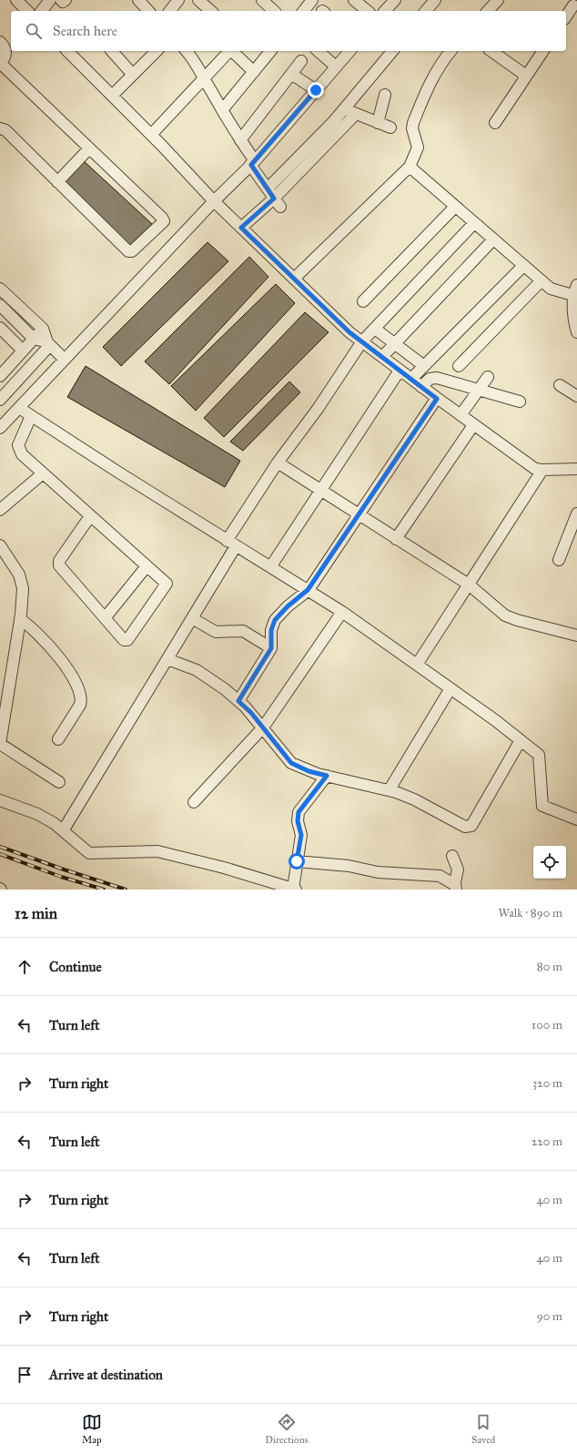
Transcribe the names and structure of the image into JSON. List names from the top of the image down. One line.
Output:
{"page":{"search":"Search here","heading":["12 min","Walk · 890 m"],"list":[["Continue","80 m"],["Turn left","100 m"],["Turn right","320 m"],["Turn left","220 m"],["Turn right","40 m"],["Turn left","40 m"],["Turn right","90 m"],"Arrive at destination"],"nav":["Map","Directions","Saved"]}}
